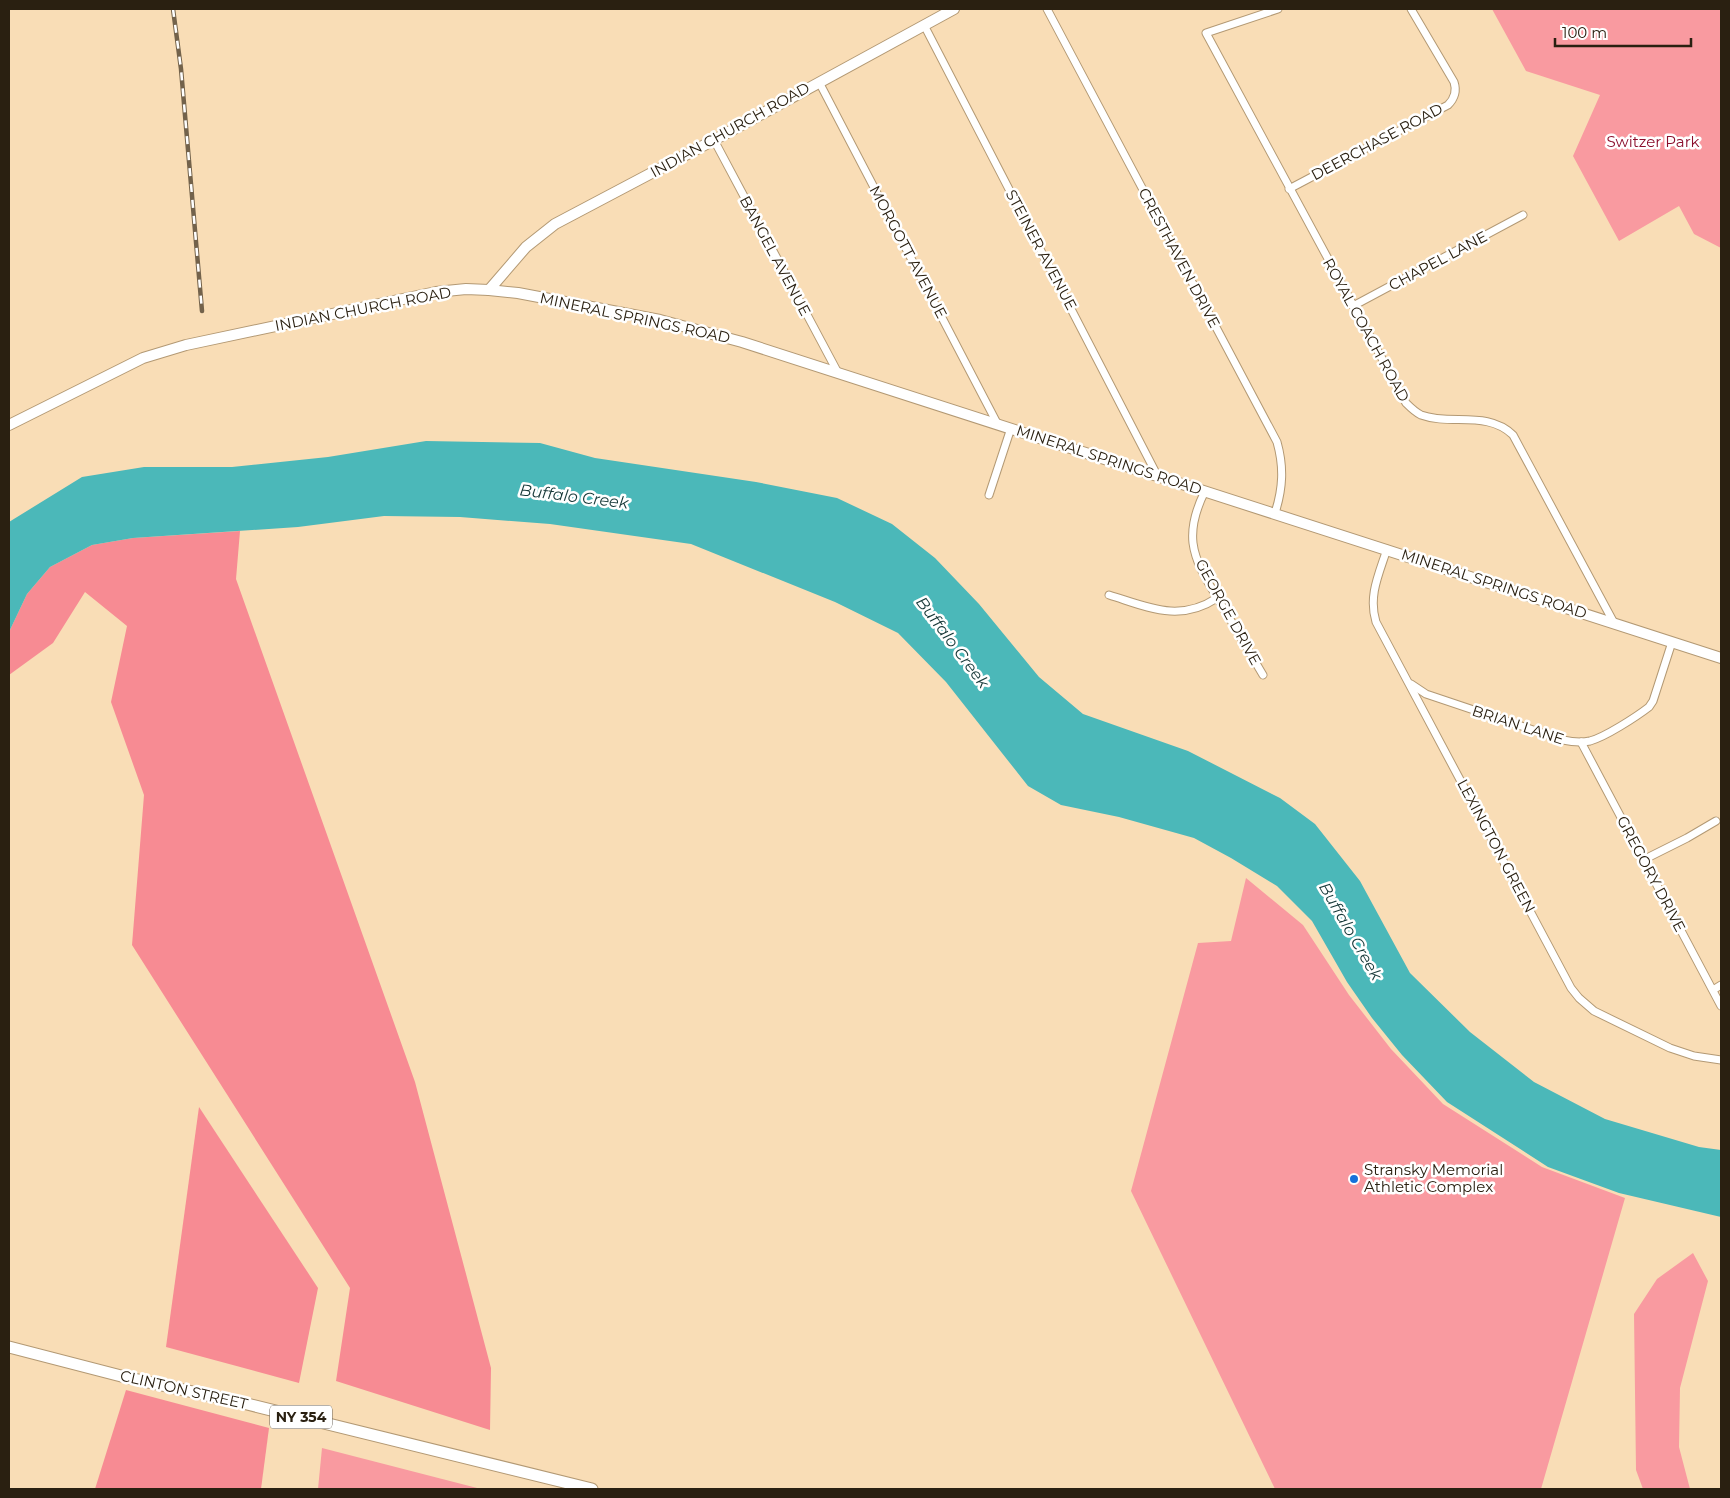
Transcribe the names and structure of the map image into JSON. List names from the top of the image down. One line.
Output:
{"streets":{"main road":["CLINTON STREET","NY 354"],"street":["INDIAN CHURCH ROAD","DEERCHASE ROAD","STEINER AVENUE","MORGOTT AVENUE","BANGEL AVENUE","CRESTHAVEN DRIVE","CHAPEL LANE","MINERAL SPRINGS ROAD","ROYAL COACH ROAD","GEORGE DRIVE","BRIAN LANE","LEXINGTON GREEN","GREGORY DRIVE"]},"crossings":[["INDIAN CHURCH ROAD","STEINER AVENUE"],["INDIAN CHURCH ROAD","MORGOTT AVENUE"],["INDIAN CHURCH ROAD","BANGEL AVENUE"],["INDIAN CHURCH ROAD","MINERAL SPRINGS ROAD"],["DEERCHASE ROAD","ROYAL COACH ROAD"],["STEINER AVENUE","MINERAL SPRINGS ROAD"],["MORGOTT AVENUE","MINERAL SPRINGS ROAD"],["BANGEL AVENUE","MINERAL SPRINGS ROAD"],["CRESTHAVEN DRIVE","MINERAL SPRINGS ROAD"],["CHAPEL LANE","ROYAL COACH ROAD"],["MINERAL SPRINGS ROAD","ROYAL COACH ROAD"],["MINERAL SPRINGS ROAD","GEORGE DRIVE"],["MINERAL SPRINGS ROAD","BRIAN LANE"],["MINERAL SPRINGS ROAD","LEXINGTON GREEN"],["BRIAN LANE","LEXINGTON GREEN"],["BRIAN LANE","GREGORY DRIVE"]],"water":["Buffalo Creek"],"parks":["Switzer Park"],"places":["Stransky Memorial Athletic Complex"],"scale_bar":"100 m"}
